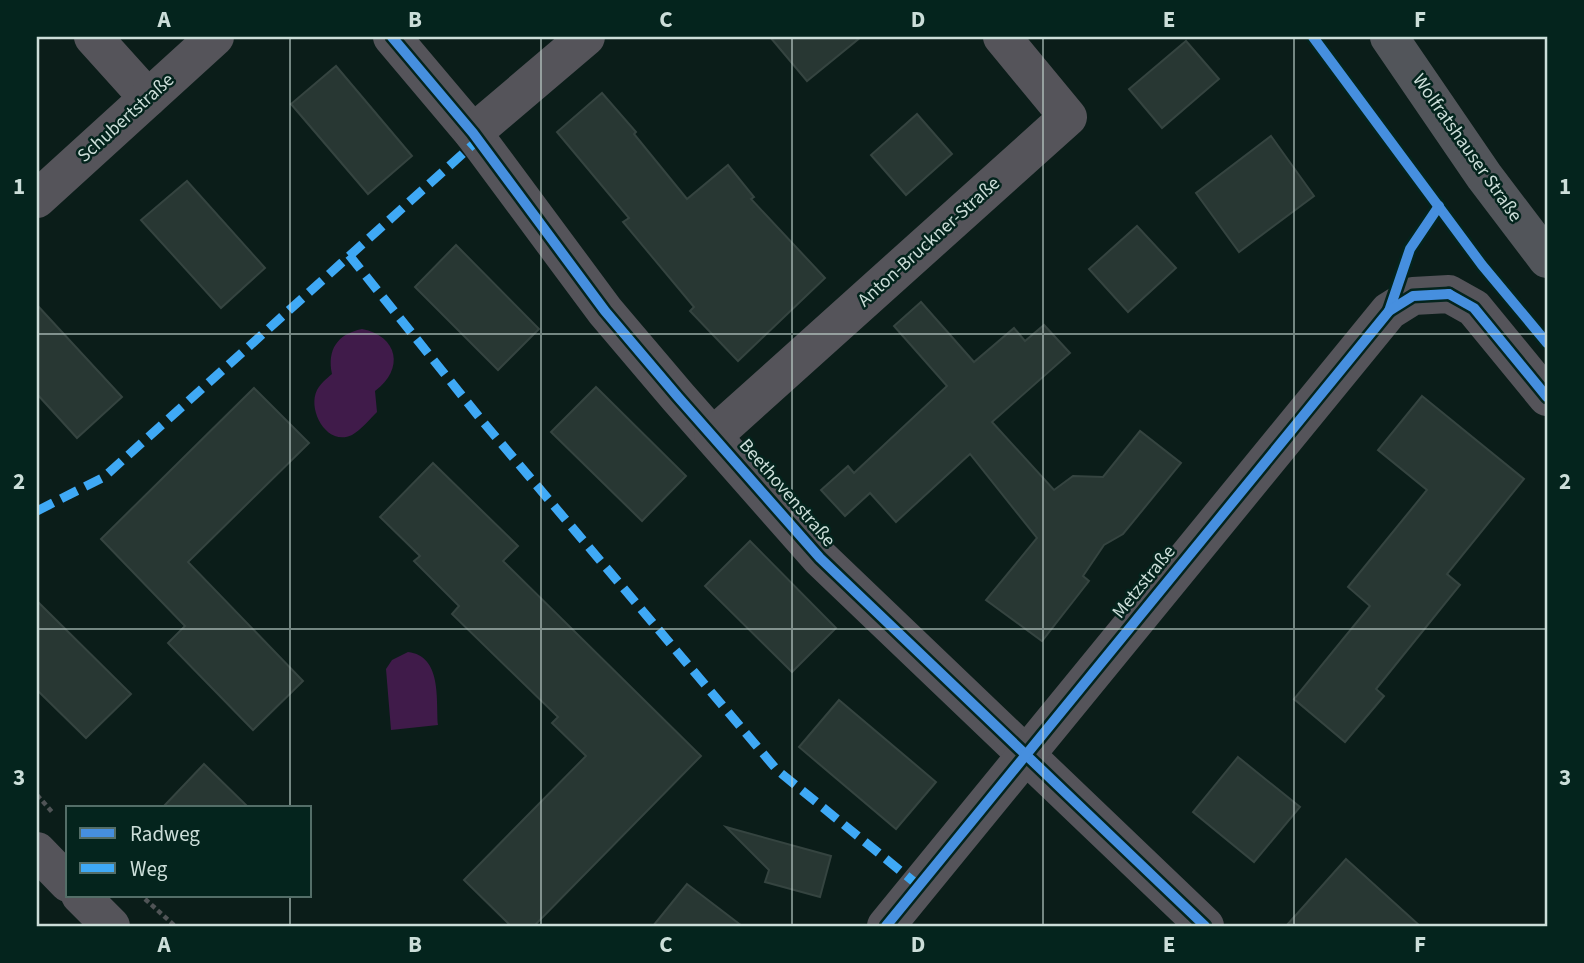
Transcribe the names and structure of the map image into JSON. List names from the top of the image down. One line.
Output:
{"streets":{"main road":["Wolfratshauser Straße"],"street":["Schubertstraße","Anton-Bruckner-Straße","Beethovenstraße","Metzstraße"]},"crossings":[["Anton-Bruckner-Straße","Beethovenstraße"],["Beethovenstraße","Metzstraße"]],"legend":["Radweg","Weg"],"grid":{"columns":["A","B","C","D","E","F"],"rows":["1","2","3"]}}
